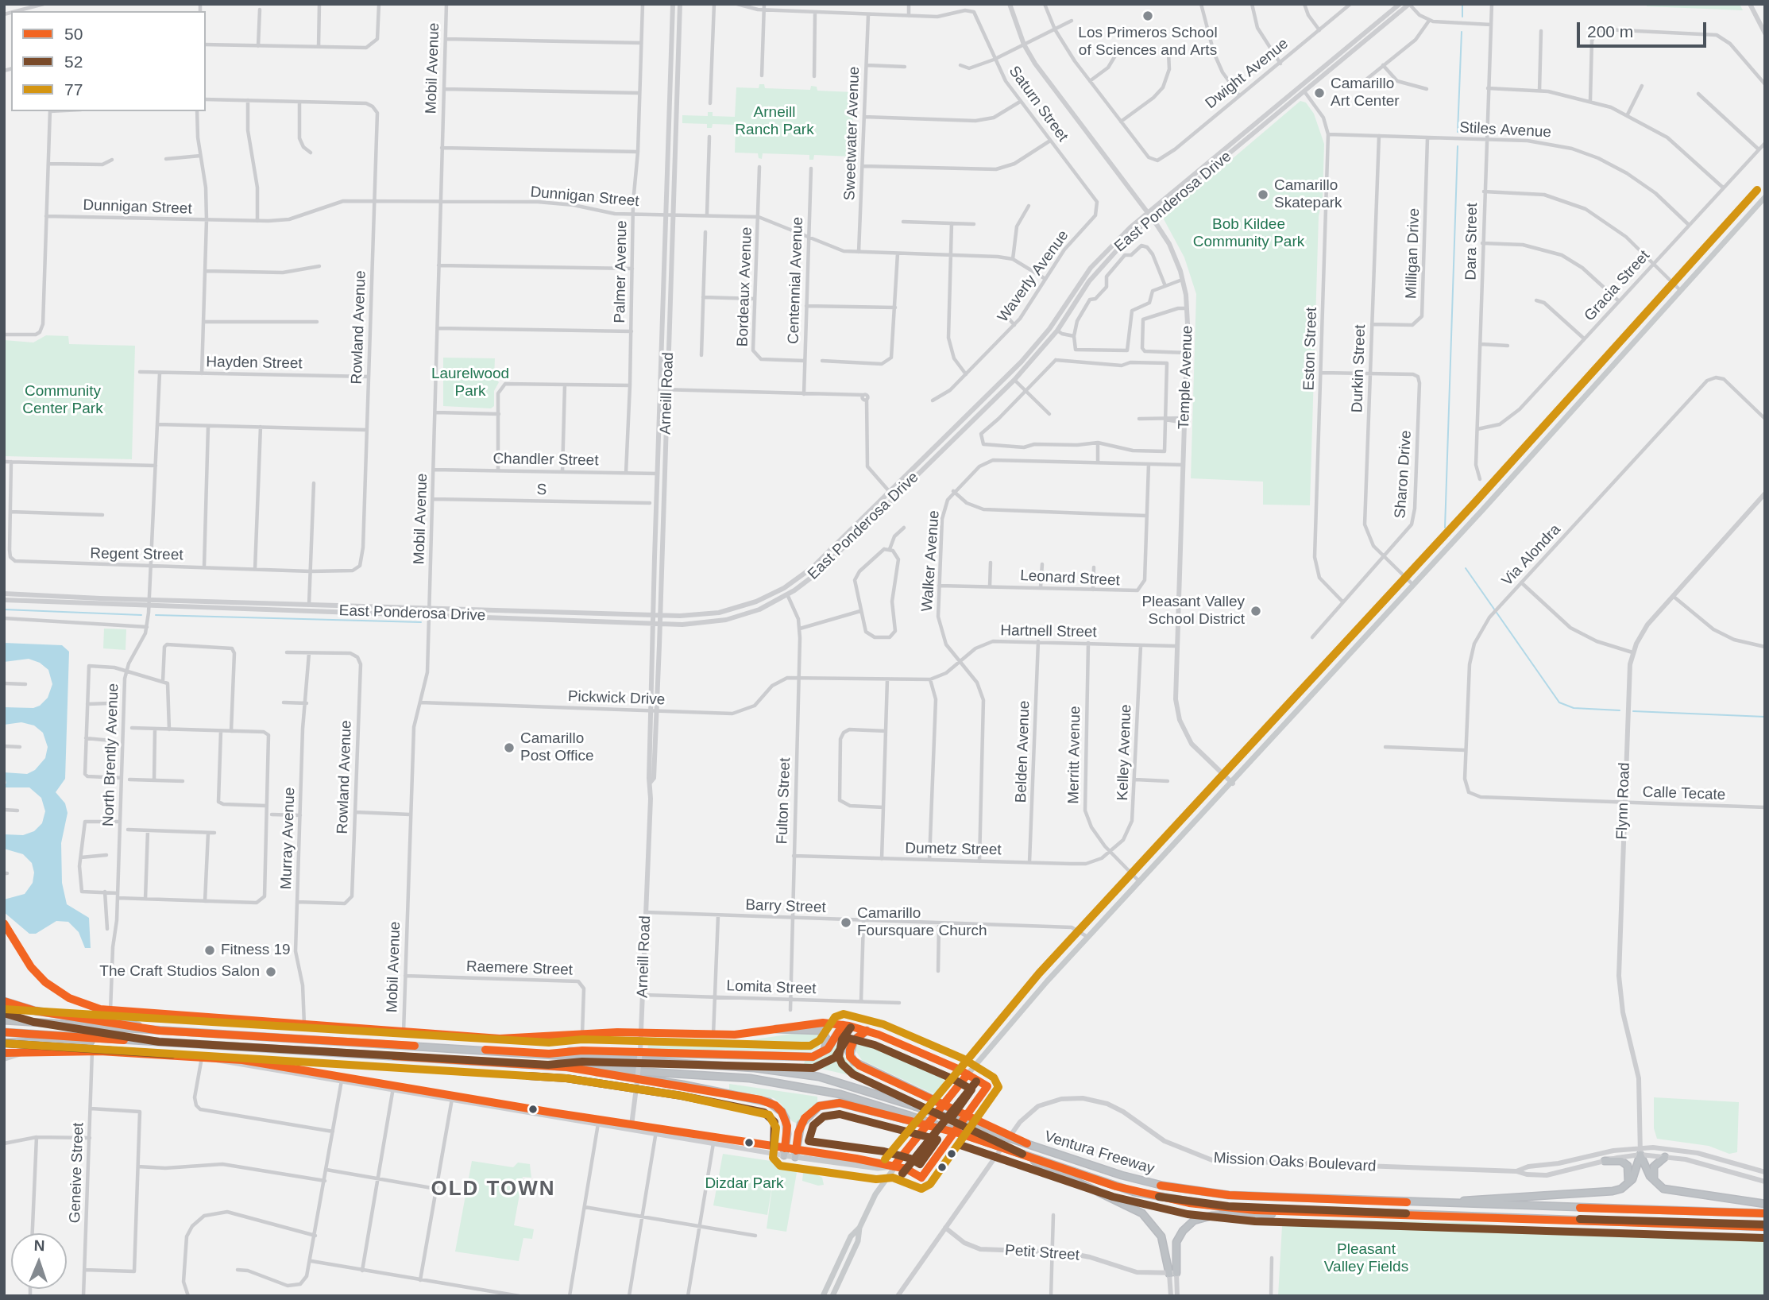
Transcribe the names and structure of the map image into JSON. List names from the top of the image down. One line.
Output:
{"streets":{"highway":["Ventura Freeway"],"main road":["East Ponderosa Drive","Temple Avenue","Arneill Road","Flynn Road","Mission Oaks Boulevard","Petit Street"],"street":["Mobil Avenue","Dwight Avenue","Saturn Street","Stiles Avenue","Sweetwater Avenue","Dunnigan Street","Dara Street","Milligan Drive","Palmer Avenue","Waverly Avenue","Centennial Avenue","Gracia Street","Bordeaux Avenue","Rowland Avenue","Eston Street","Hayden Street","Durkin Street","Chandler Street","Sharon Drive","S","Regent Street","Via Alondra","Walker Avenue","Leonard Street","Hartnell Street","Pickwick Drive","Belden Avenue","Kelley Avenue","North Brently Avenue","Merritt Avenue","Calle Tecate","Fulton Street","Murray Avenue","Dumetz Street","Barry Street","Raemere Street","Lomita Street","Geneive Street"]},"crossings":[["Mobil Avenue","Dunnigan Street"],["Mobil Avenue","East Ponderosa Drive"],["Mobil Avenue","Chandler Street"],["Mobil Avenue","S"],["Mobil Avenue","Pickwick Drive"],["Mobil Avenue","Raemere Street"],["Saturn Street","Waverly Avenue"],["Stiles Avenue","Dara Street"],["Stiles Avenue","Milligan Drive"],["Stiles Avenue","Gracia Street"],["Stiles Avenue","Eston Street"],["Stiles Avenue","Durkin Street"],["Sweetwater Avenue","Dunnigan Street"],["Dunnigan Street","Palmer Avenue"],["Dunnigan Street","Waverly Avenue"],["Dunnigan Street","Centennial Avenue"],["Dunnigan Street","Bordeaux Avenue"],["Dunnigan Street","Rowland Avenue"],["Dunnigan Street","Arneill Road"],["East Ponderosa Drive","Eston Street"],["East Ponderosa Drive","Temple Avenue"],["East Ponderosa Drive","Arneill Road"],["East Ponderosa Drive","North Brently Avenue"],["East Ponderosa Drive","Fulton Street"],["Dara Street","Gracia Street"],["Milligan Drive","Durkin Street"],["Palmer Avenue","Chandler Street"],["Centennial Avenue","Bordeaux Avenue"],["Rowland Avenue","Hayden Street"],["Rowland Avenue","Regent Street"],["Rowland Avenue","Murray Avenue"],["Eston Street","Sharon Drive"],["Hayden Street","North Brently Avenue"],["Durkin Street","Sharon Drive"],["Temple Avenue","Walker Avenue"],["Temple Avenue","Hartnell Street"],["Arneill Road","Chandler Street"],["Arneill Road","Pickwick Drive"],["Arneill Road","Barry Street"],["Arneill Road","Lomita Street"],["Regent Street","North Brently Avenue"],["Via Alondra","Calle Tecate"],["Walker Avenue","Leonard Street"],["Walker Avenue","Hartnell Street"],["Walker Avenue","Dumetz Street"],["Hartnell Street","Belden Avenue"],["Hartnell Street","Kelley Avenue"],["Hartnell Street","Merritt Avenue"],["Pickwick Drive","Fulton Street"],["Belden Avenue","Dumetz Street"],["Kelley Avenue","Merritt Avenue"],["Kelley Avenue","Dumetz Street"],["Merritt Avenue","Dumetz Street"],["Calle Tecate","Flynn Road"],["Fulton Street","Dumetz Street"],["Fulton Street","Barry Street"],["Fulton Street","Lomita Street"],["Flynn Road","Mission Oaks Boulevard"],["Mission Oaks Boulevard","Petit Street"]],"districts":["OLD TOWN"],"parks":["Arneill Ranch Park","Bob Kildee Community Park","Laurelwood Park","Community Center Park","Dizdar Park","Pleasant Valley Fields"],"places":["Los Primeros School of Sciences and Arts","Camarillo Art Center","Camarillo Skatepark","Pleasant Valley School District","Camarillo Post Office","Camarillo Foursquare Church","Fitness 19","The Craft Studios Salon"],"lines":["transit line 77","transit line 50","transit line 52"],"legend":["50","52","77"],"scale_bar":"200 m","north":"top"}
